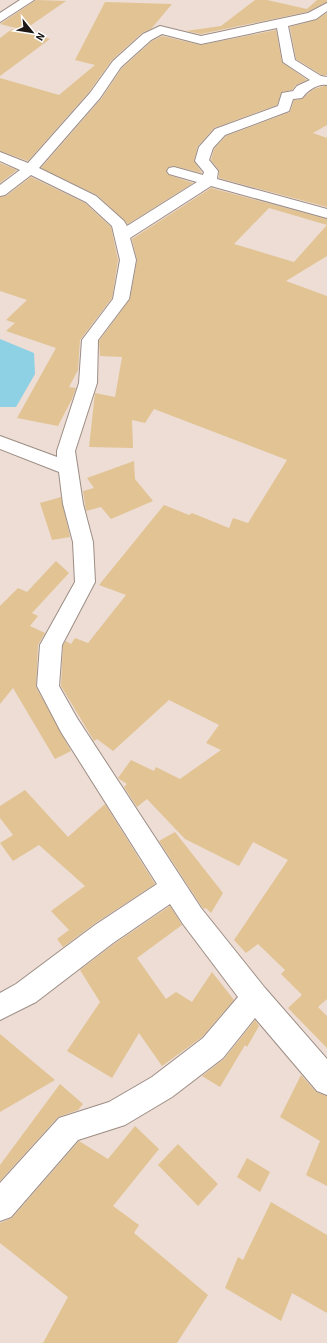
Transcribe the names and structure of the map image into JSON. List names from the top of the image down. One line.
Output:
{"north":"bottom right"}
